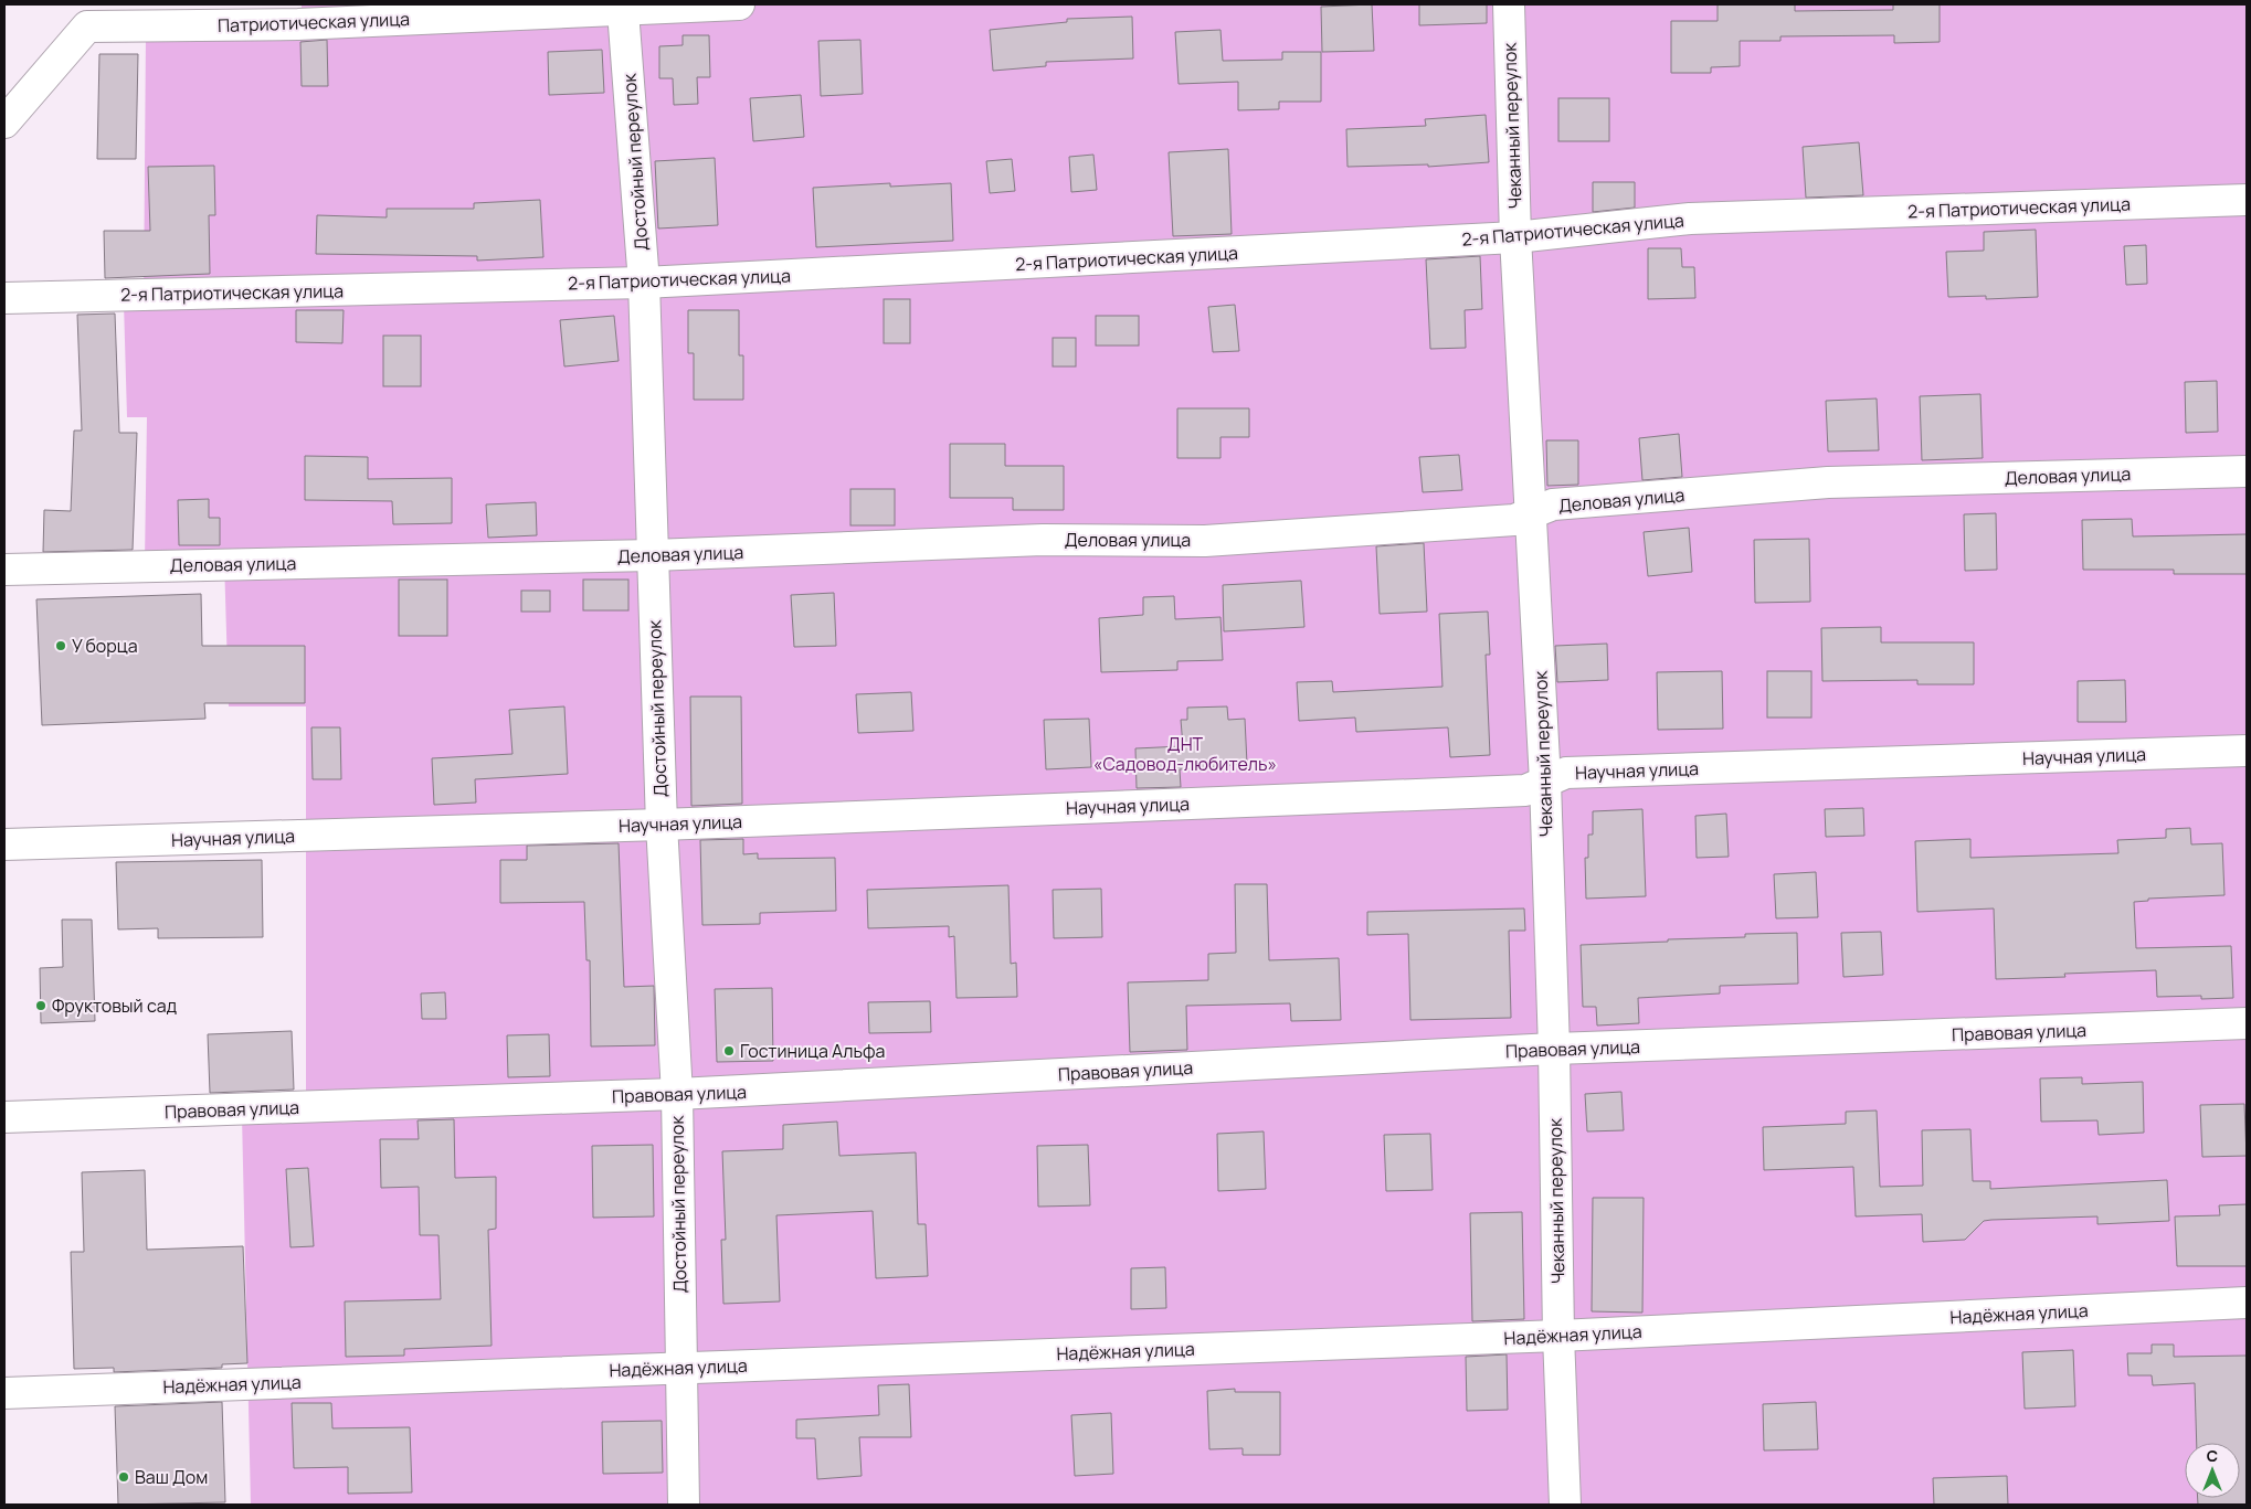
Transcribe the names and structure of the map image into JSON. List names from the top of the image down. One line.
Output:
{"streets":{"street":["Патриотическая улица","Чеканный переулок","Достойный переулок","2-я Патриотическая улица","Деловая улица","Научная улица","Правовая улица","Надёжная улица"]},"crossings":[["Патриотическая улица","Достойный переулок"],["Чеканный переулок","2-я Патриотическая улица"],["Чеканный переулок","Деловая улица"],["Чеканный переулок","Научная улица"],["Чеканный переулок","Правовая улица"],["Чеканный переулок","Надёжная улица"],["Достойный переулок","2-я Патриотическая улица"],["Достойный переулок","Деловая улица"],["Достойный переулок","Научная улица"],["Достойный переулок","Правовая улица"],["Достойный переулок","Надёжная улица"]],"parks":["ДНТ «Садовод-любитель»"],"places":["У борца","Фруктовый сад","Гостиница Альфа","Ваш Дом"],"north":"top"}
